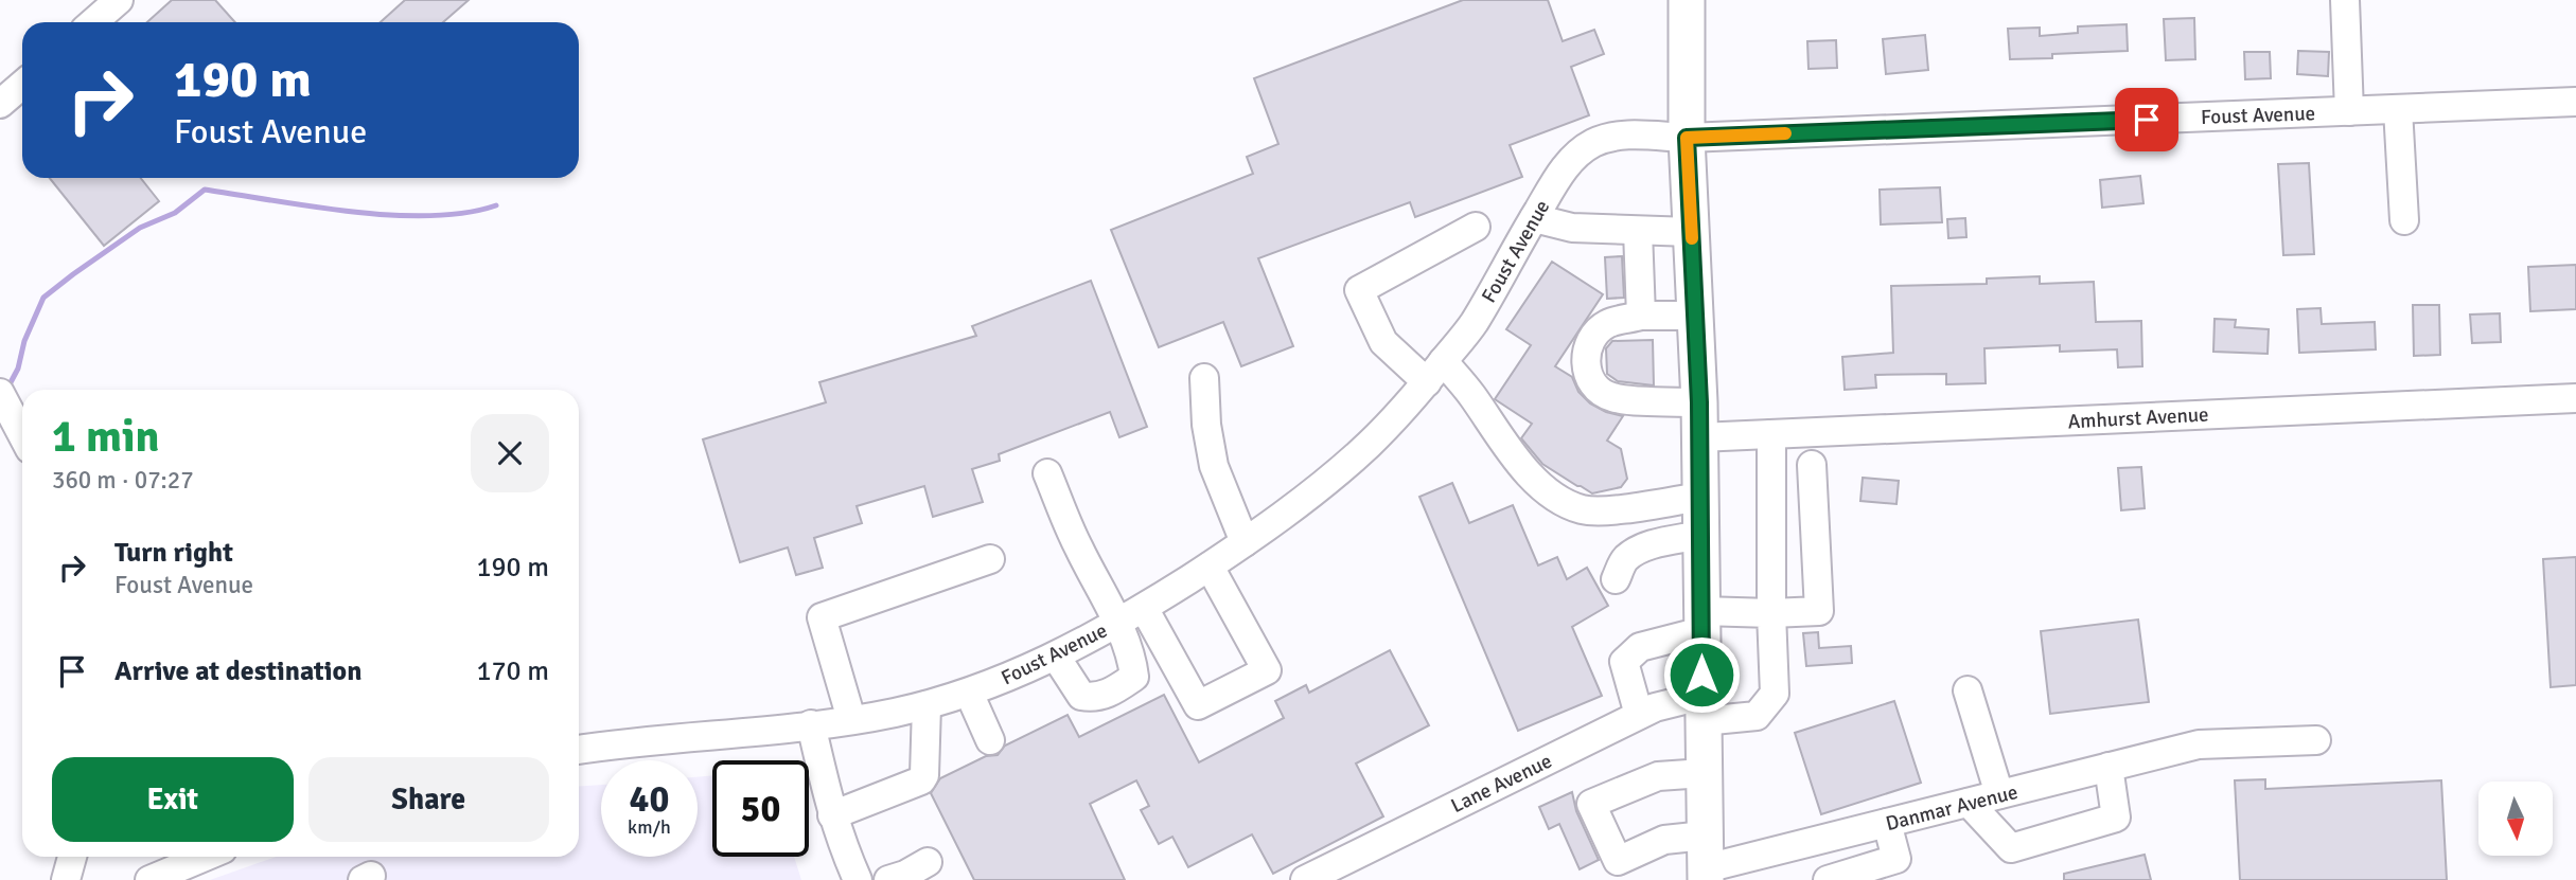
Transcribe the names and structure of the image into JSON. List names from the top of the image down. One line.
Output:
{"streets":{"street":["Foust Avenue","Amhurst Avenue","Lane Avenue","Danmar Avenue"]},"crossings":[["Amhurst Avenue","Lane Avenue"]],"north":"bottom","page":{"turn":["190 m","Foust Avenue"],"heading":["1 min","360 m · 07:27"],"list":[{"name":"Turn right","note":"Foust Avenue","value":"190 m"},{"name":"Arrive at destination","value":"170 m"}],"buttons":["Exit","Share"],"speed":"40 km/h","limit":"50"}}
